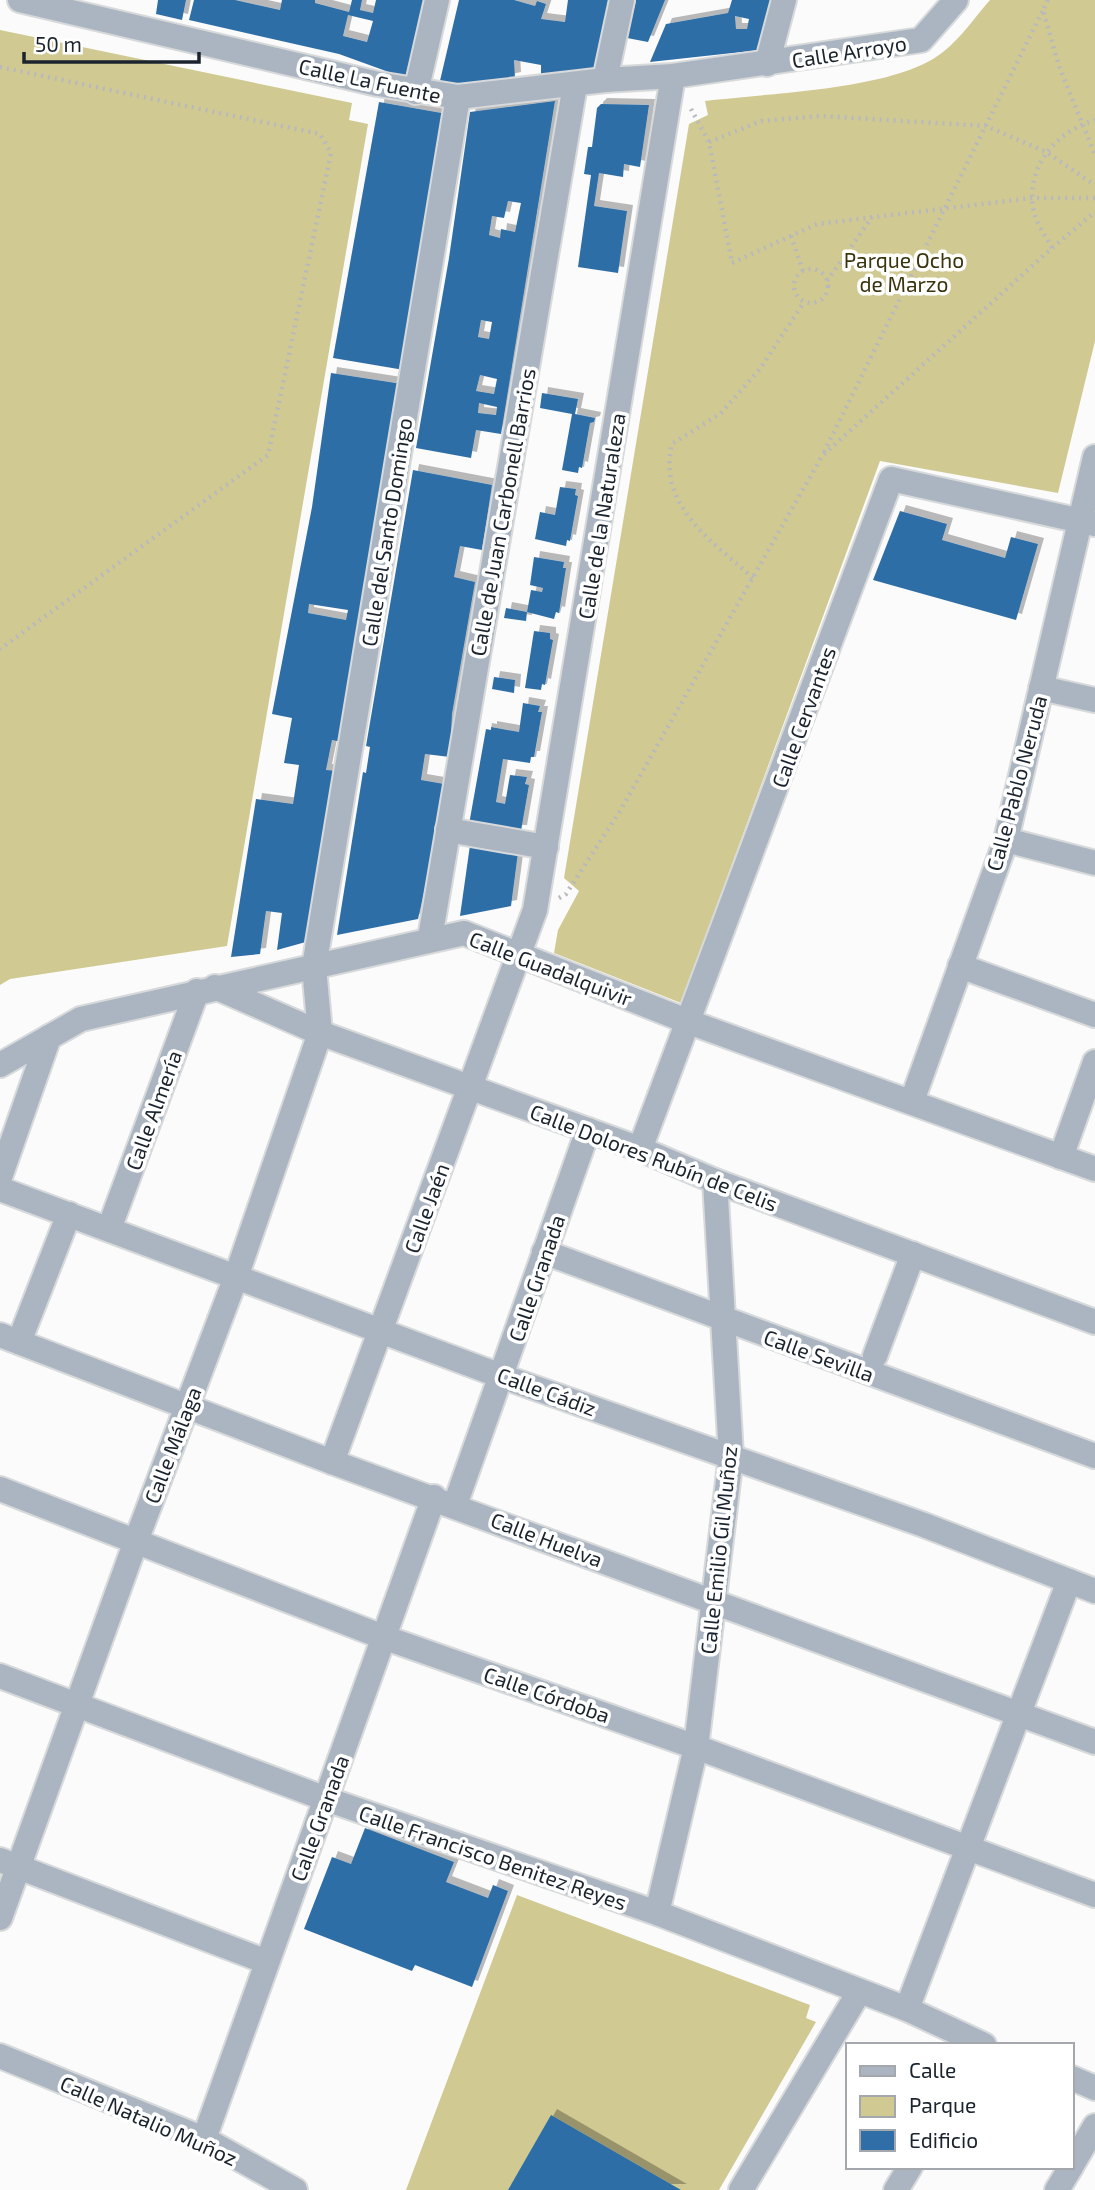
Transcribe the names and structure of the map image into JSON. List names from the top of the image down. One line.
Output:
{"streets":{"street":["Calle Arroyo","Calle La Fuente","Calle de Juan Carbonell Barrios","Calle de la Naturaleza","Calle del Santo Domingo","Calle Cervantes","Calle Pablo Neruda","Calle Guadalquivir","Calle Almería","Calle Dolores Rubín de Celis","Calle Jaén","Calle Granada","Calle Sevilla","Calle Cádiz","Calle Málaga","Calle Huelva","Calle Emilio Gil Muñoz","Calle Córdoba","Calle Francisco Benitez Reyes","Calle Natalio Muñoz"]},"crossings":[["Calle Arroyo","Calle La Fuente"],["Calle La Fuente","Calle de Juan Carbonell Barrios"],["Calle La Fuente","Calle de la Naturaleza"],["Calle La Fuente","Calle del Santo Domingo"],["Calle de Juan Carbonell Barrios","Calle Guadalquivir"],["Calle de la Naturaleza","Calle Guadalquivir"],["Calle de la Naturaleza","Calle Jaén"],["Calle del Santo Domingo","Calle Guadalquivir"],["Calle del Santo Domingo","Calle Málaga"],["Calle Cervantes","Calle Pablo Neruda"],["Calle Cervantes","Calle Guadalquivir"],["Calle Cervantes","Calle Dolores Rubín de Celis"],["Calle Pablo Neruda","Calle Guadalquivir"],["Calle Guadalquivir","Calle Almería"],["Calle Guadalquivir","Calle Dolores Rubín de Celis"],["Calle Guadalquivir","Calle Jaén"],["Calle Guadalquivir","Calle Málaga"],["Calle Almería","Calle Dolores Rubín de Celis"],["Calle Almería","Calle Cádiz"],["Calle Dolores Rubín de Celis","Calle Jaén"],["Calle Dolores Rubín de Celis","Calle Granada"],["Calle Dolores Rubín de Celis","Calle Málaga"],["Calle Dolores Rubín de Celis","Calle Emilio Gil Muñoz"],["Calle Jaén","Calle Cádiz"],["Calle Jaén","Calle Huelva"],["Calle Granada","Calle Sevilla"],["Calle Granada","Calle Cádiz"],["Calle Granada","Calle Huelva"],["Calle Granada","Calle Córdoba"],["Calle Granada","Calle Francisco Benitez Reyes"],["Calle Granada","Calle Natalio Muñoz"],["Calle Sevilla","Calle Emilio Gil Muñoz"],["Calle Cádiz","Calle Málaga"],["Calle Cádiz","Calle Emilio Gil Muñoz"],["Calle Málaga","Calle Huelva"],["Calle Málaga","Calle Córdoba"],["Calle Málaga","Calle Francisco Benitez Reyes"],["Calle Huelva","Calle Emilio Gil Muñoz"],["Calle Emilio Gil Muñoz","Calle Córdoba"],["Calle Emilio Gil Muñoz","Calle Francisco Benitez Reyes"]],"parks":["Parque Ocho de Marzo"],"legend":["Calle","Parque","Edificio"],"scale_bar":"50 m"}
